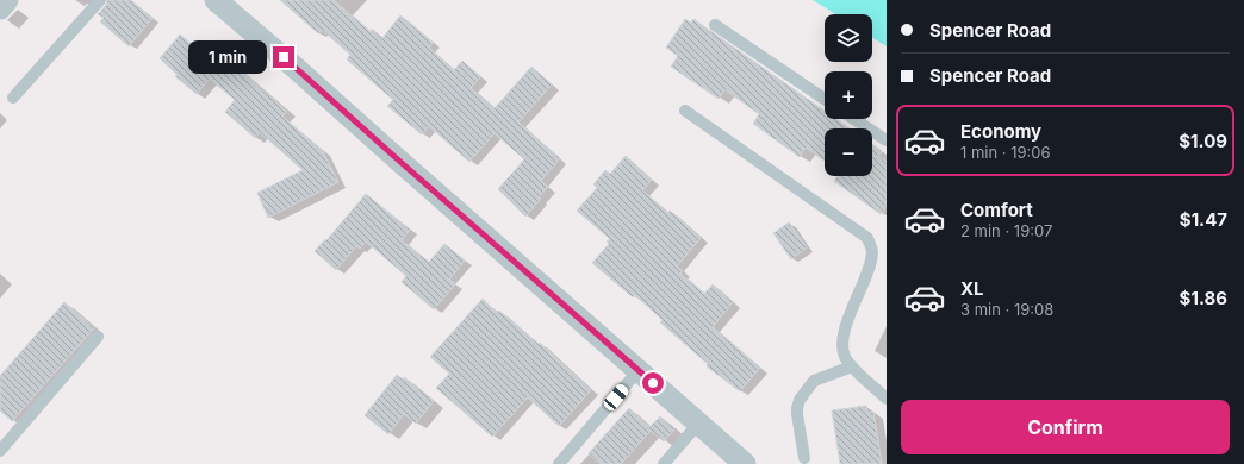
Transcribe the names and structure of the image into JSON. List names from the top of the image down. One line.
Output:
{"page":{"banner":["Spencer Road","Spencer Road"],"map_buttons":["+","−"],"bubble":"1 min","list":[{"name":"Economy","note":"1 min · 19:06","value":"$1.09"},{"name":"Comfort","note":"2 min · 19:07","value":"$1.47"},{"name":"XL","note":"3 min · 19:08","value":"$1.86"}],"buttons":"Confirm"}}
